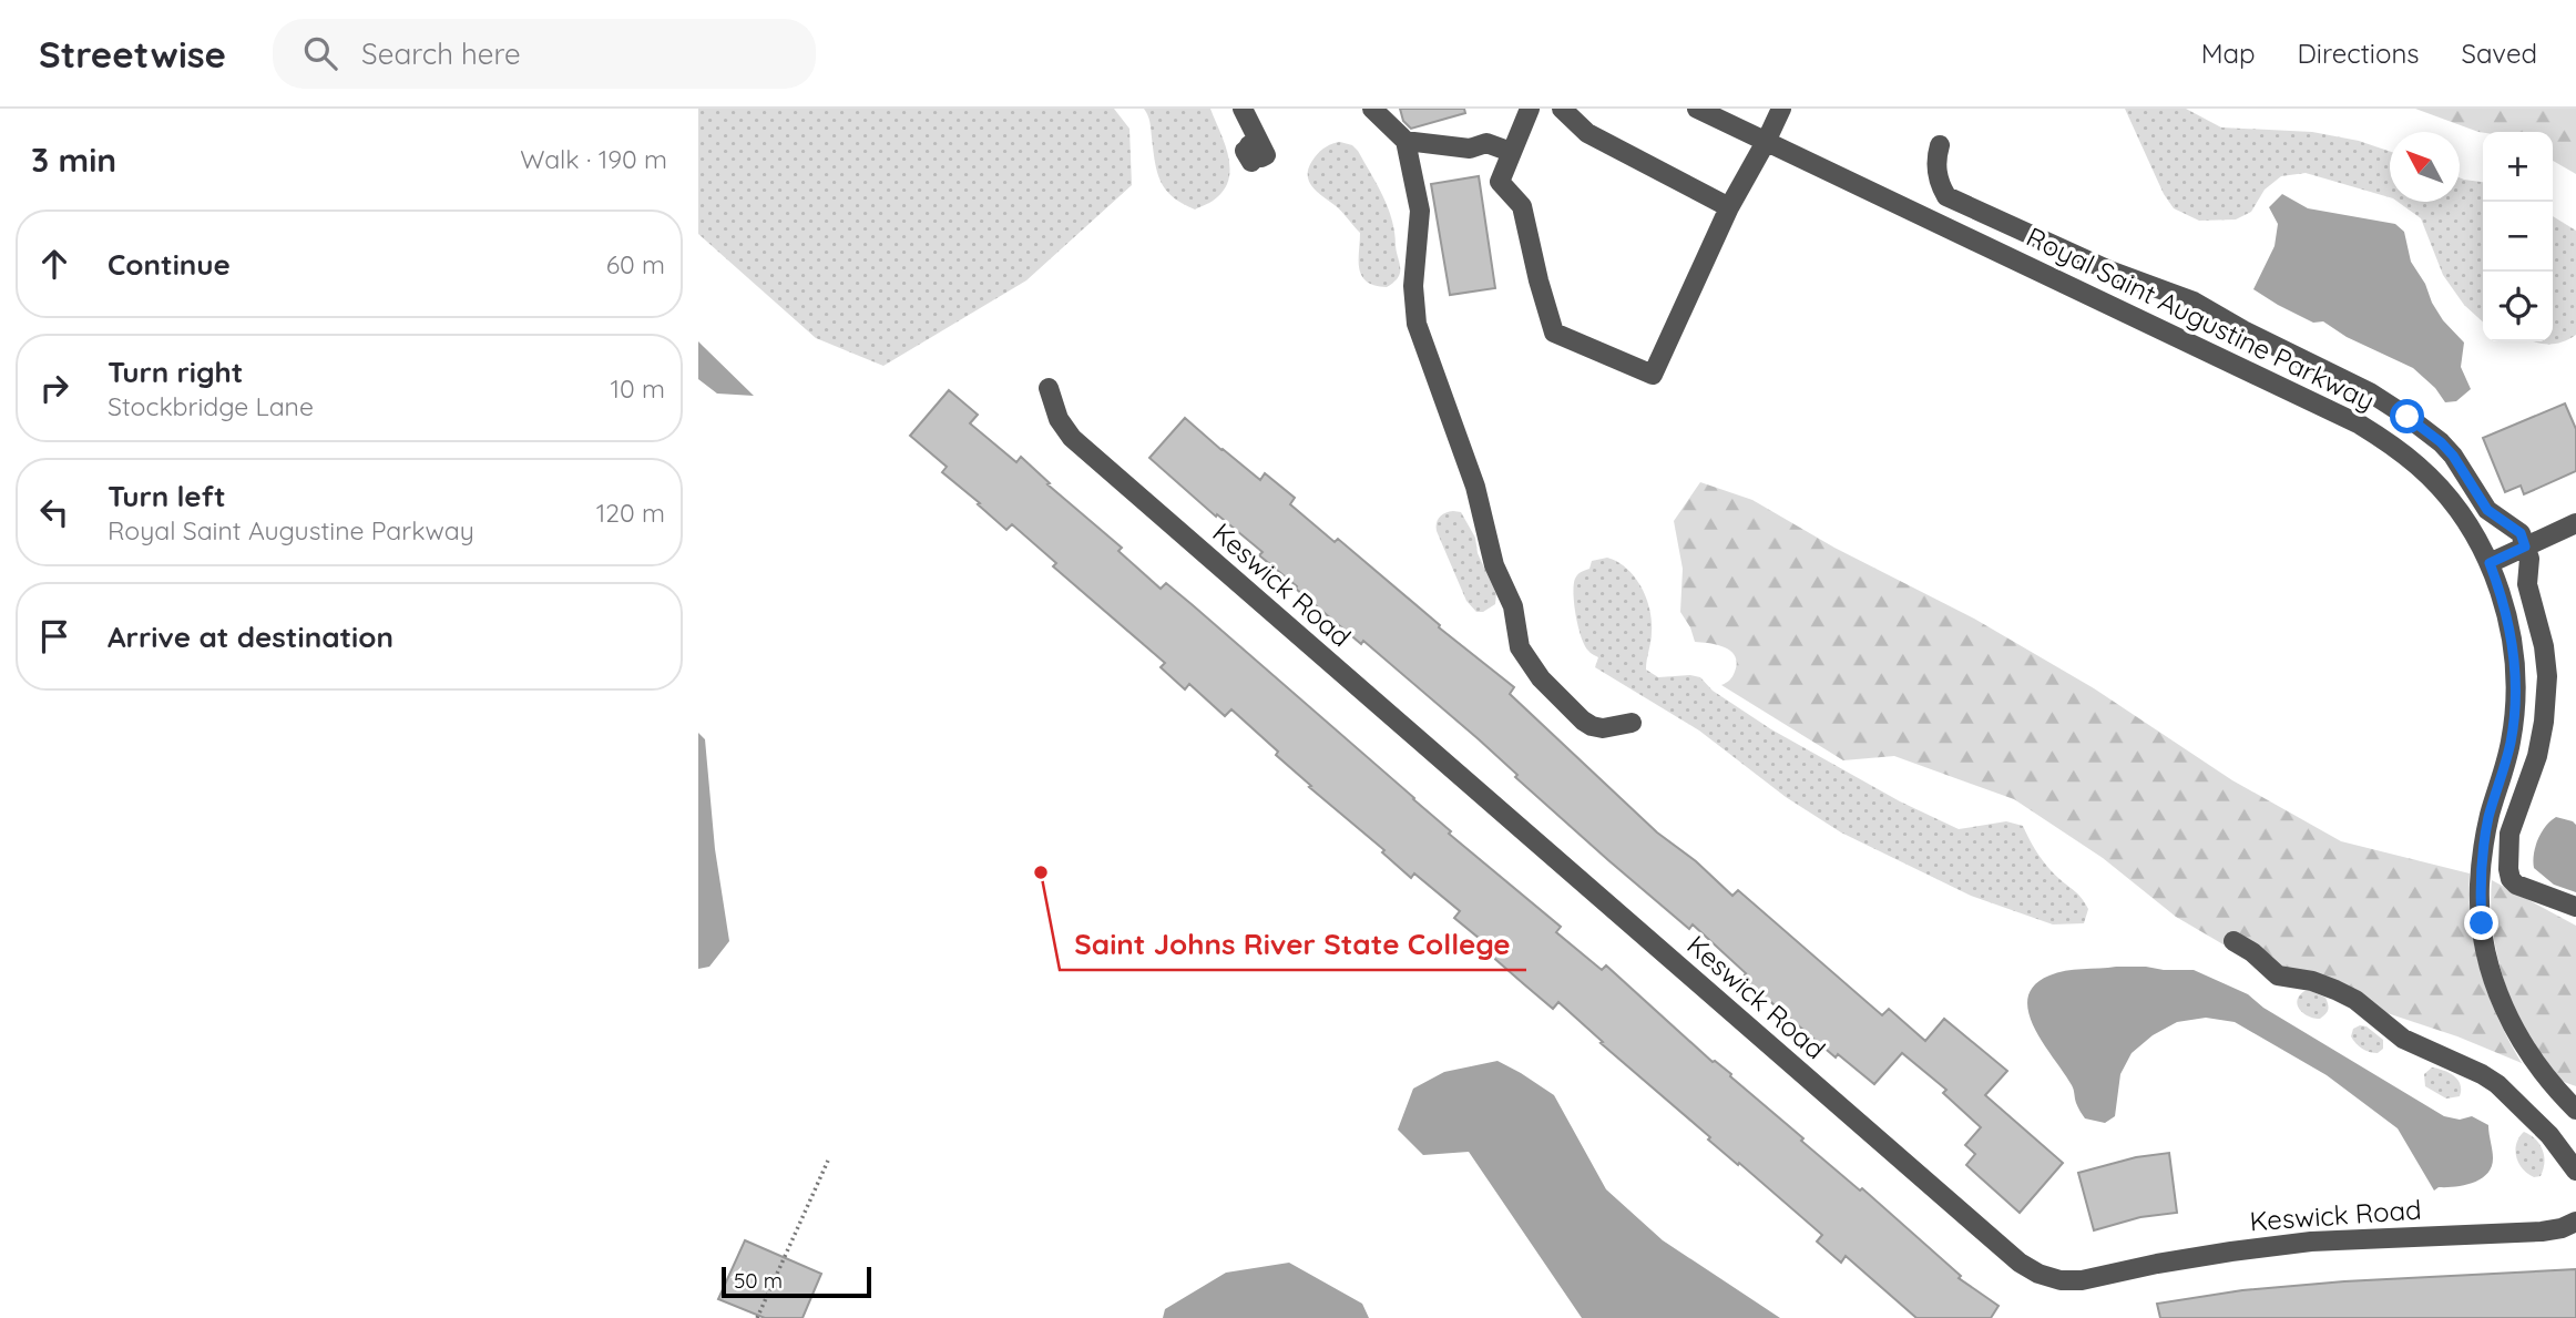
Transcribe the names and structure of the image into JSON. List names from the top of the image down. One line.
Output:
{"streets":{"street":["Royal Saint Augustine Parkway","Keswick Road"]},"places":["Saint Johns River State College"],"scale_bar":"50 m","north":"top left","page":{"header":"Streetwise","search":"Search here","nav":["Map","Directions","Saved"],"heading":["3 min","Walk · 190 m"],"map_buttons":["+","−"],"list":[["Continue","60 m"],["Turn right","Stockbridge Lane","10 m"],["Turn left","Royal Saint Augustine Parkway","120 m"],"Arrive at destination"],"scale":"50 m"}}
